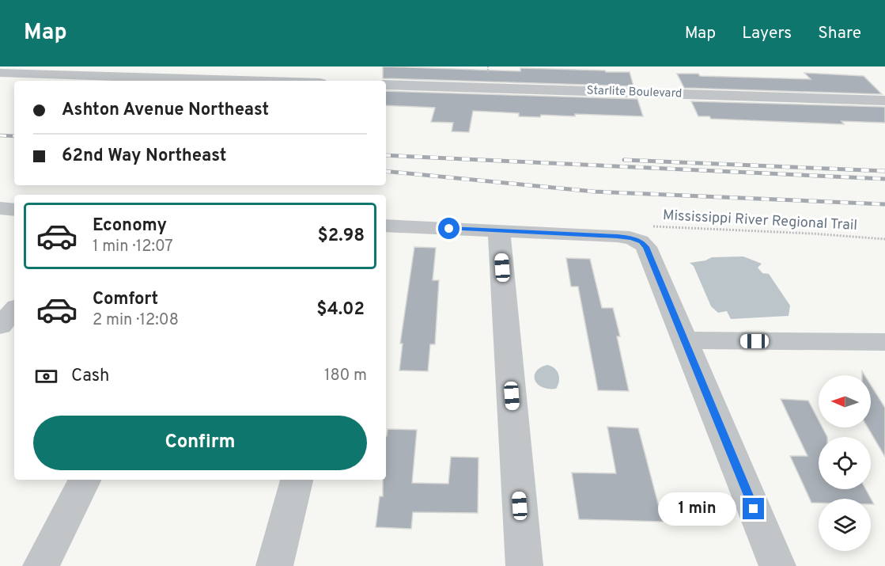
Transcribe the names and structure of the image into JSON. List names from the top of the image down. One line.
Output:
{"streets":{"street":["Starlite Boulevard"],"path":["Mississippi River Regional Trail"]},"north":"left","page":{"header":"Map","nav":["Map","Layers","Share"],"banner":["Ashton Avenue Northeast","62nd Way Northeast"],"list":[{"name":"Economy","note":"1 min · 12:07","value":"$2.98"},{"name":"Comfort","note":"2 min · 12:08","value":"$4.02"}],"pay":["Cash","180 m"],"buttons":"Confirm","bubble":"1 min"}}
